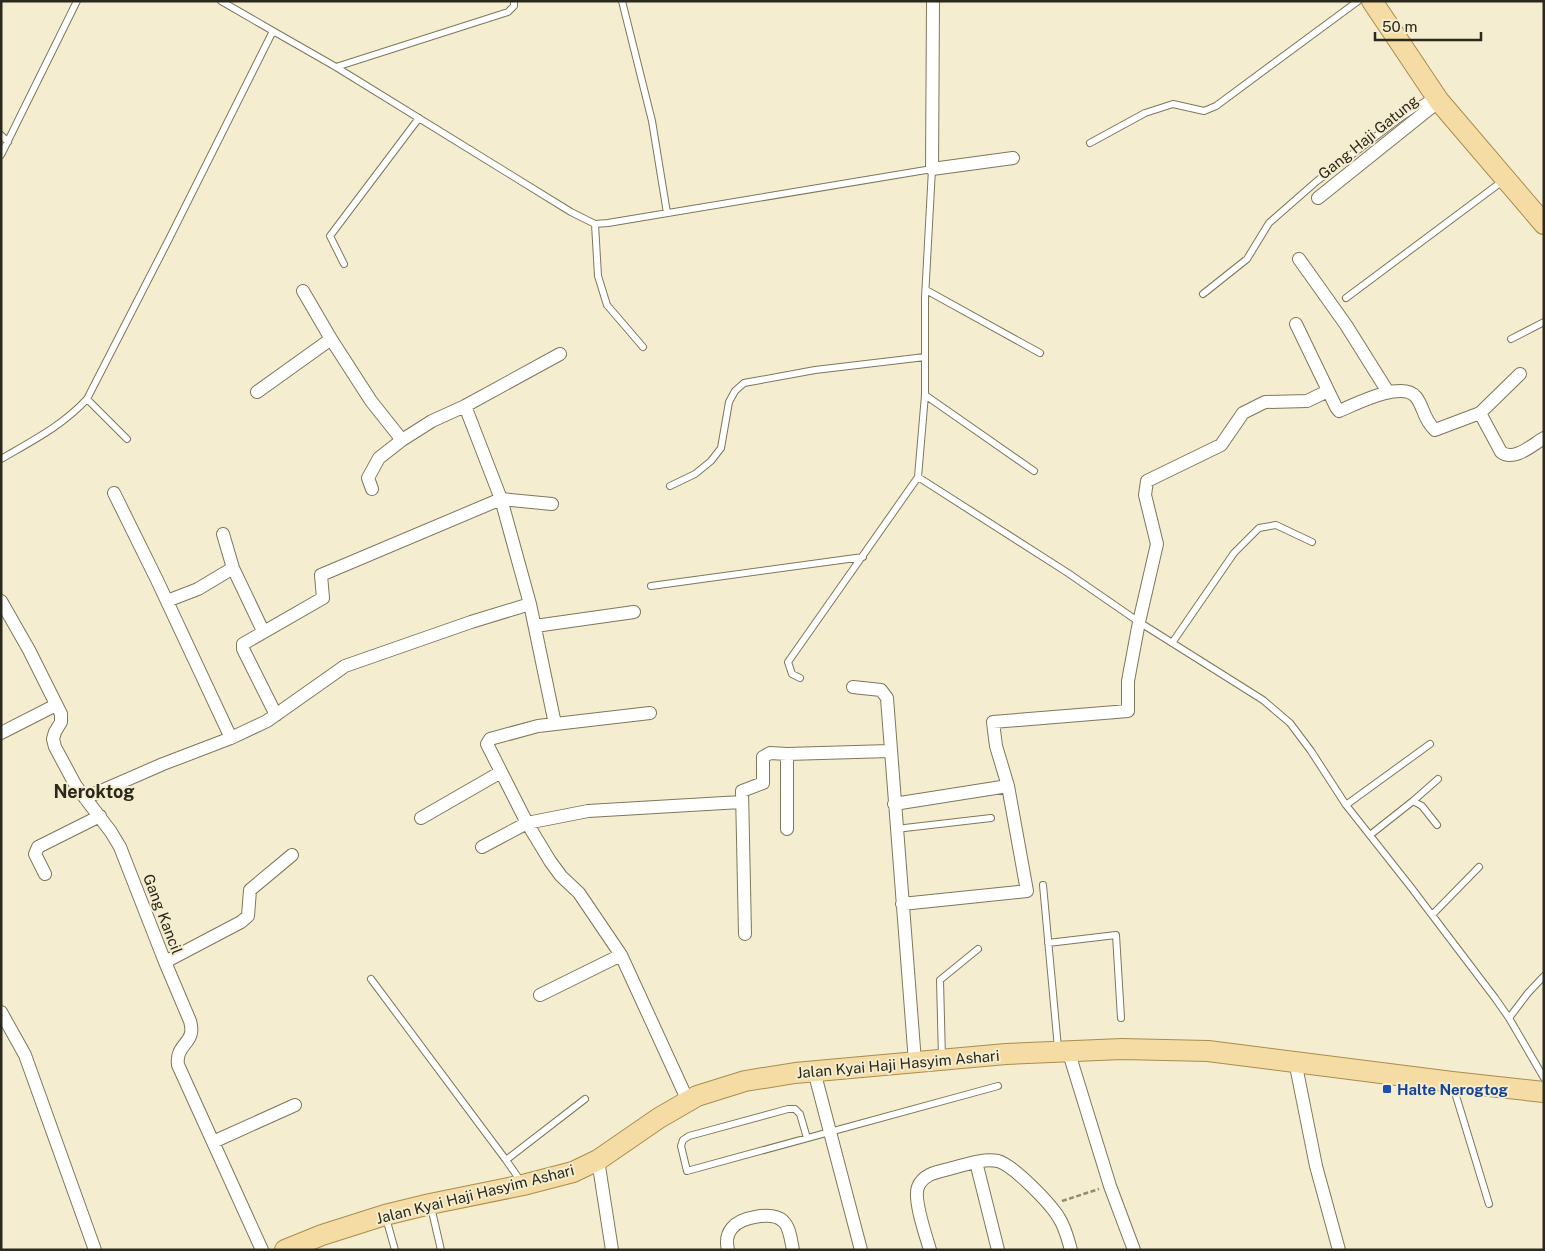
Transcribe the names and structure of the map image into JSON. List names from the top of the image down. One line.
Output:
{"streets":{"main road":["Jalan Kyai Haji Hasyim Ashari"],"street":["Gang Haji Gatung","Gang Kancil"]},"districts":["Neroktog"],"places":{"transit":["Halte Nerogtog"]},"scale_bar":"50 m"}
